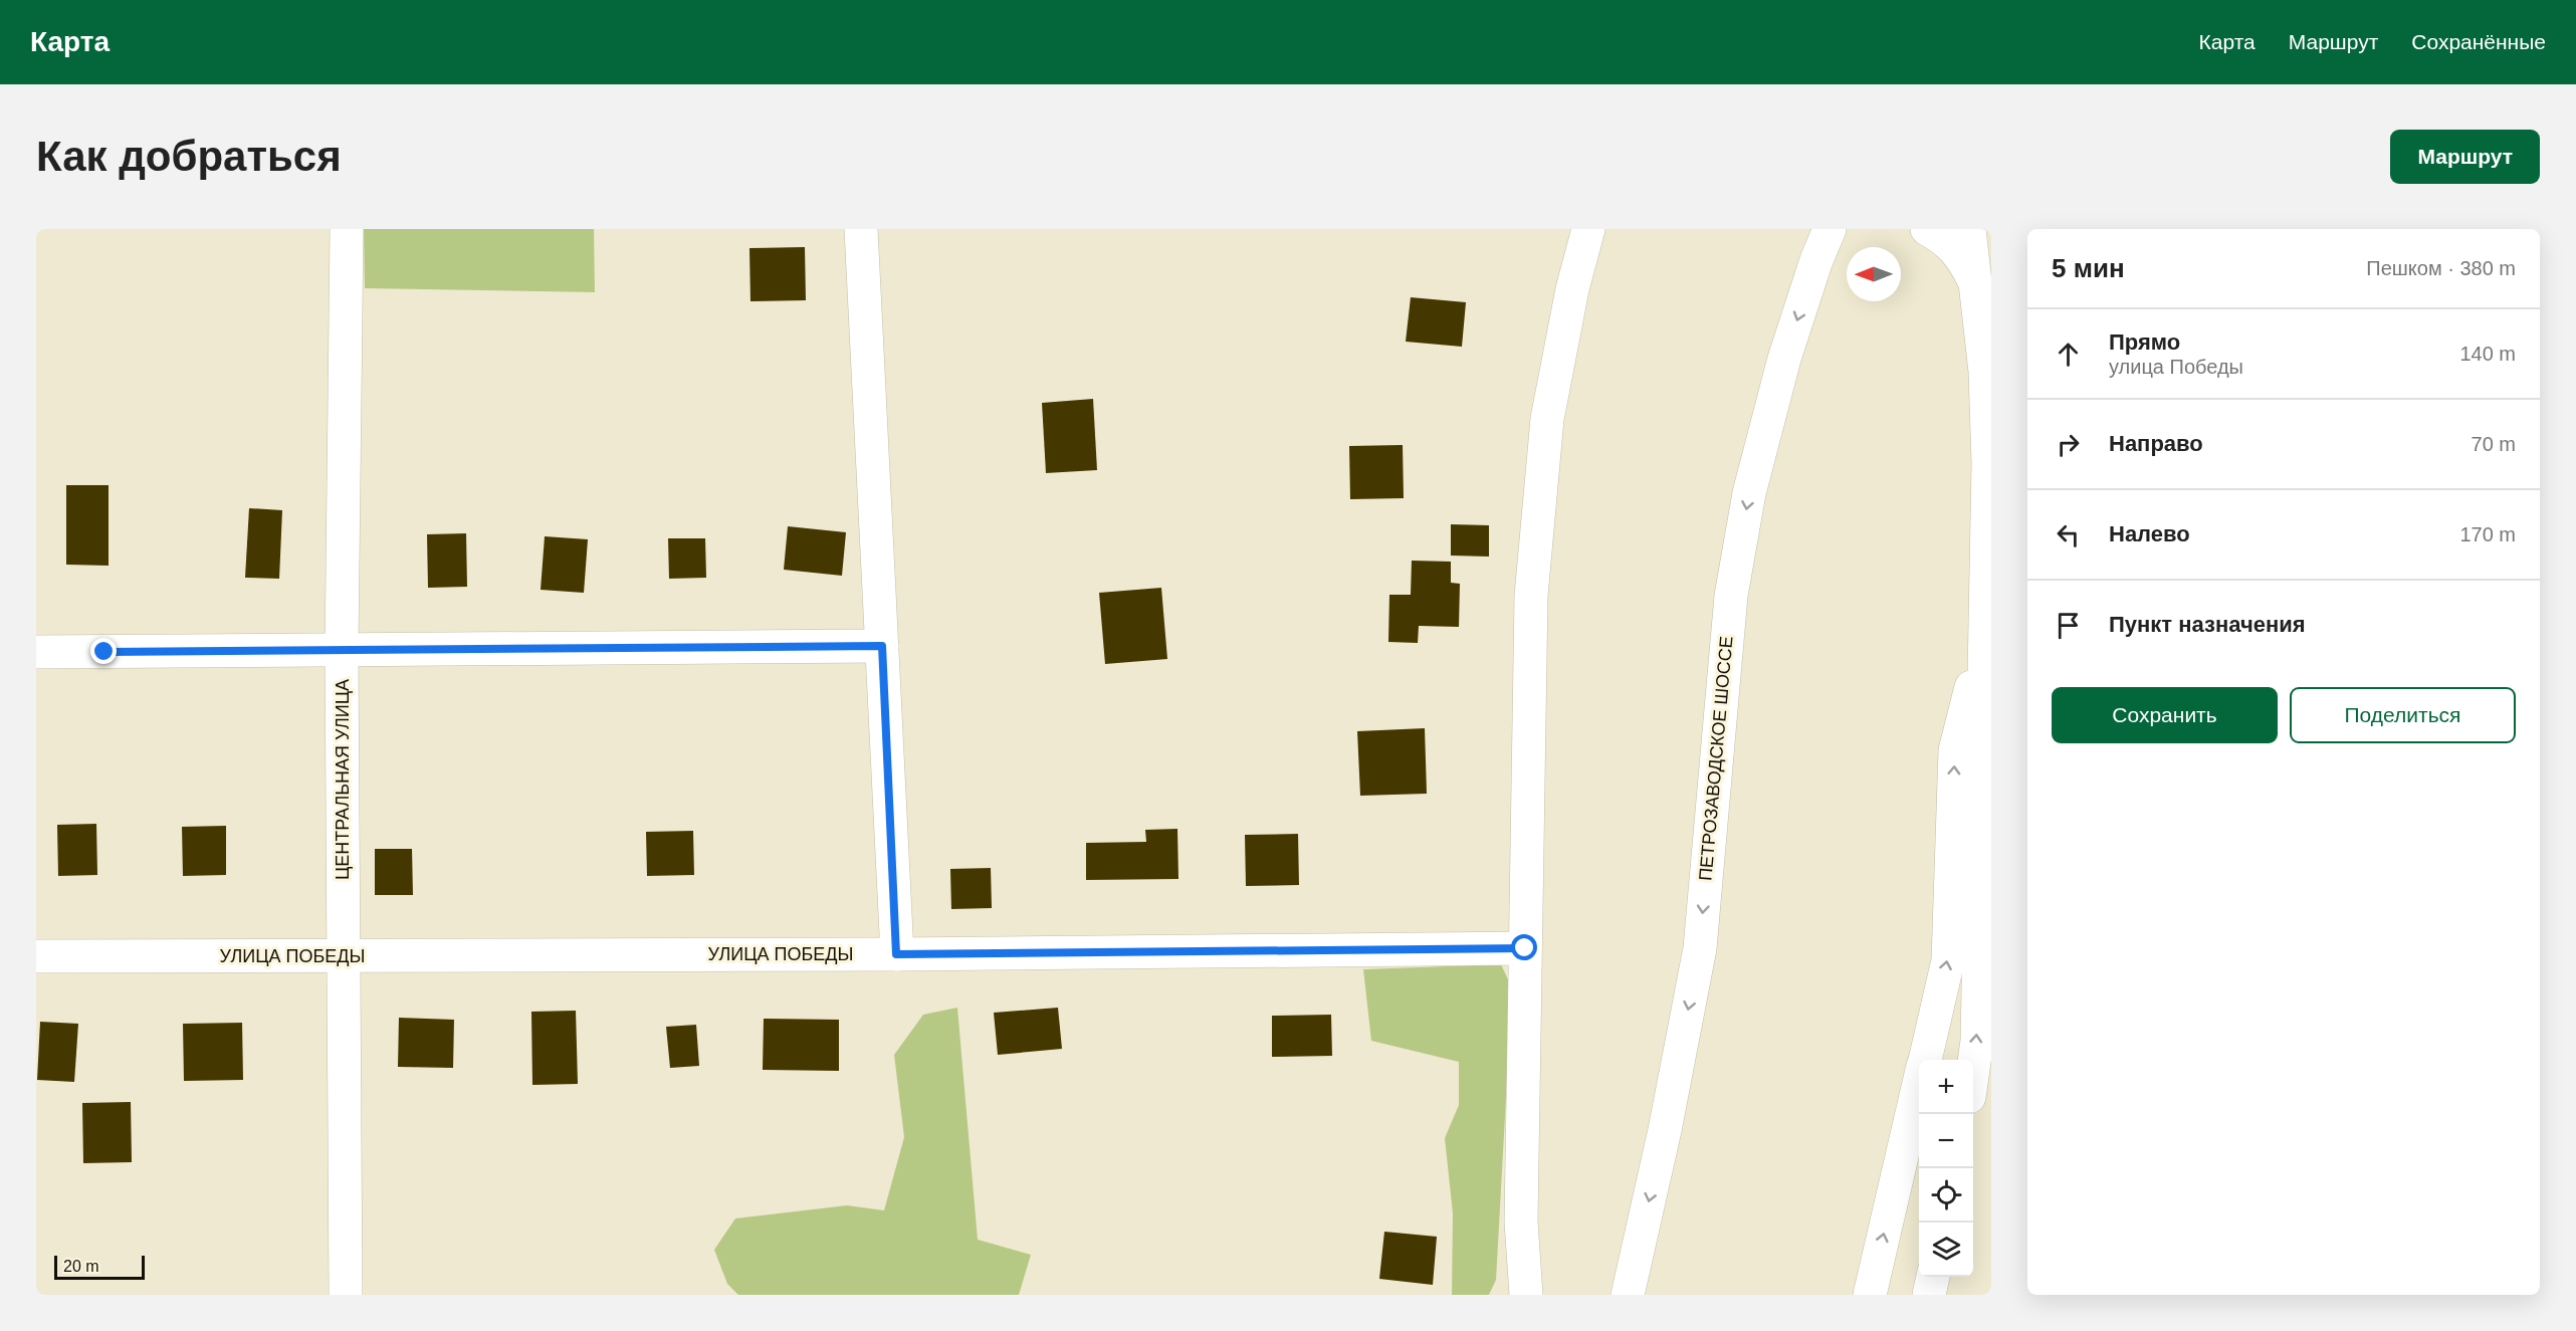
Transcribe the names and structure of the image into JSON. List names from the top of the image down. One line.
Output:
{"streets":{"street":["ПЕТРОЗАВОДСКОЕ ШОССЕ","ЦЕНТРАЛЬНАЯ УЛИЦА","УЛИЦА ПОБЕДЫ"]},"crossings":[["ЦЕНТРАЛЬНАЯ УЛИЦА","УЛИЦА ПОБЕДЫ"]],"scale_bar":"20 m","north":"left","page":{"header":"Карта","nav":["Карта","Маршрут","Сохранённые"],"buttons":["Маршрут",["Сохранить","Поделиться"]],"title":"Как добраться","heading":["5 мин","Пешком · 380 m"],"list":[["Прямо","улица Победы","140 m"],["Направо","70 m"],["Налево","170 m"],"Пункт назначения"],"map_buttons":["+","−"],"scale":"20 m"}}
